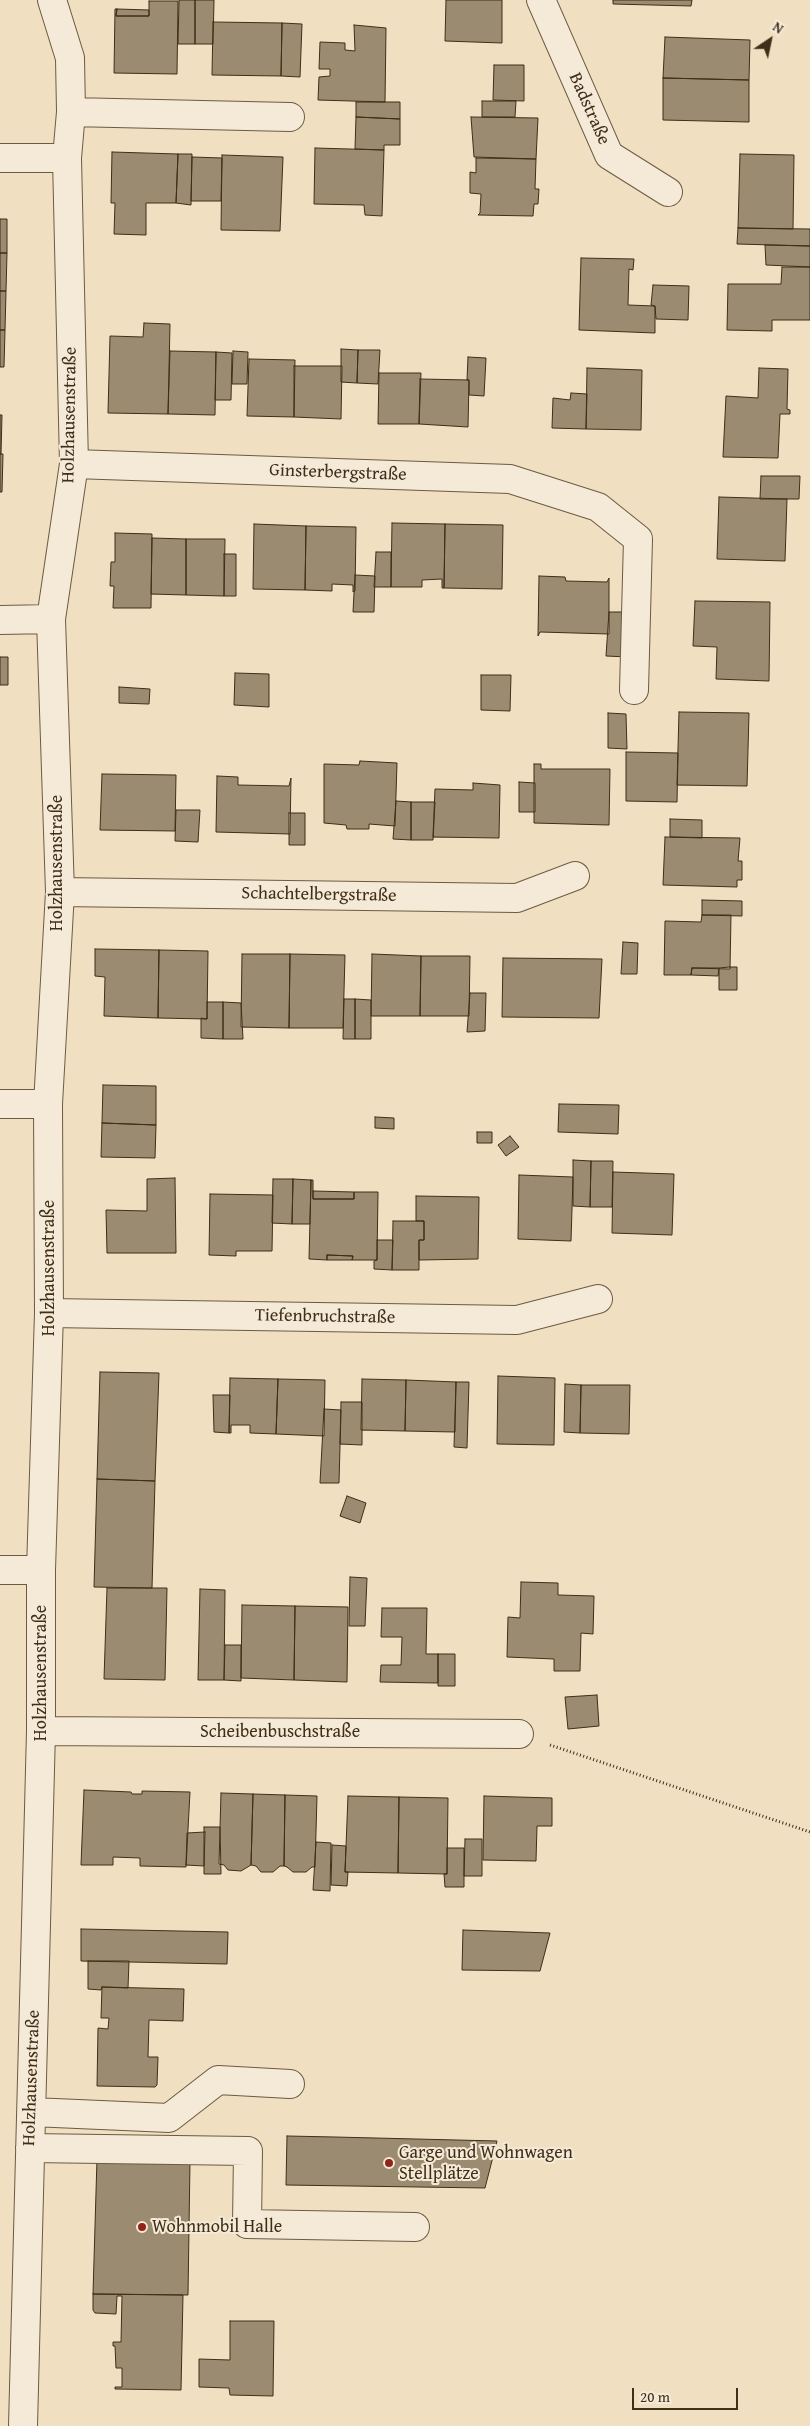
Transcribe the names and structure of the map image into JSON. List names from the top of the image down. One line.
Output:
{"streets":{"street":["Badstraße","Holzhausenstraße","Ginsterbergstraße","Schachtelbergstraße","Tiefenbruchstraße","Scheibenbuschstraße"]},"crossings":[["Holzhausenstraße","Ginsterbergstraße"],["Holzhausenstraße","Schachtelbergstraße"],["Holzhausenstraße","Tiefenbruchstraße"],["Holzhausenstraße","Scheibenbuschstraße"]],"places":["Garge und Wohnwagen Stellplätze","Wohnmobil Halle"],"scale_bar":"20 m","north":"top right"}
